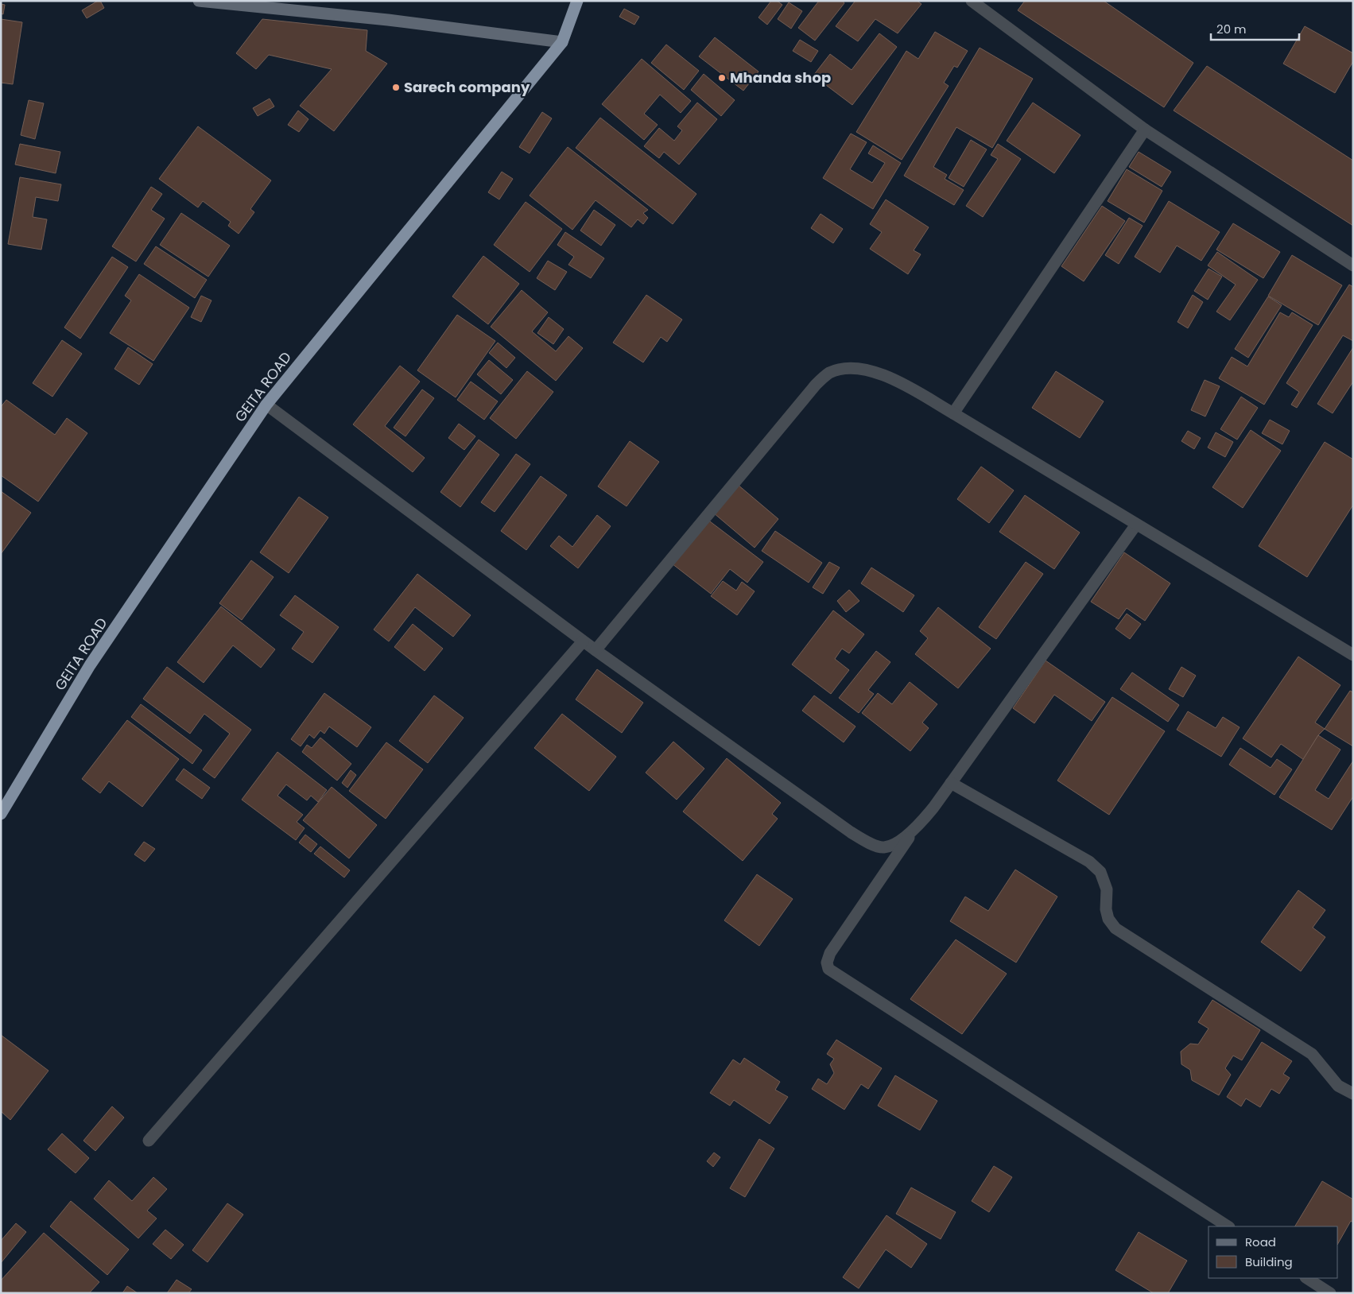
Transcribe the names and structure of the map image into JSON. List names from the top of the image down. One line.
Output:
{"streets":{"highway":["GEITA ROAD"]},"places":["Mhanda shop","Sarech company"],"legend":["Road","Building"],"scale_bar":"20 m"}
